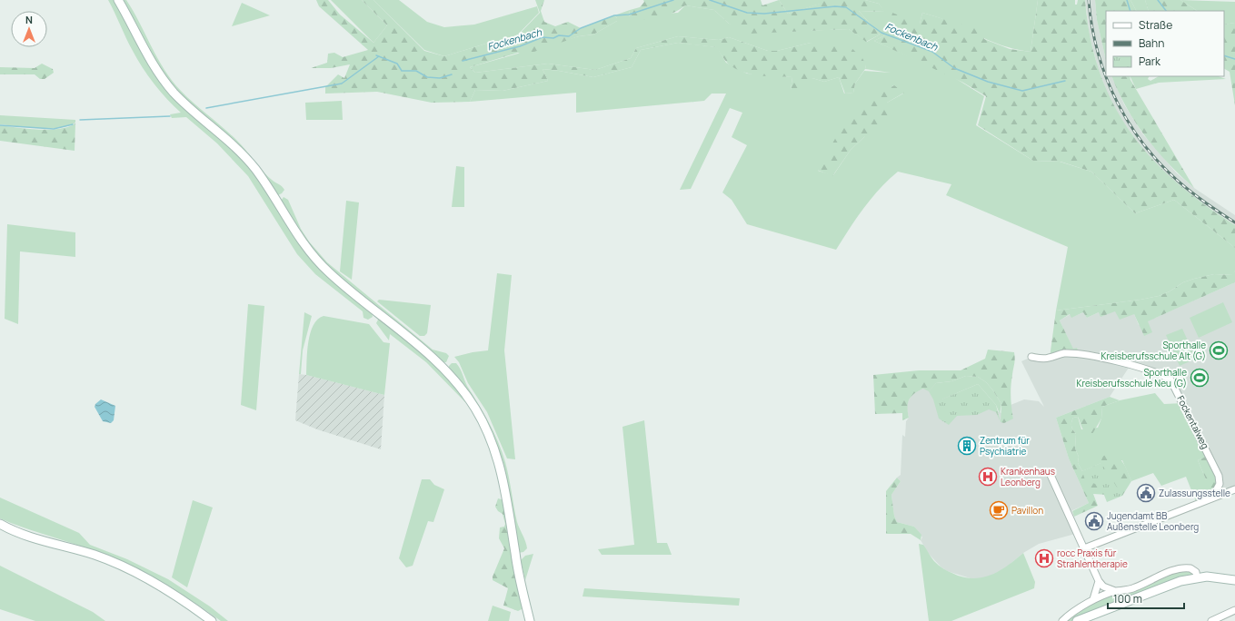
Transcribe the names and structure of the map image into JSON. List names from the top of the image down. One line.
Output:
{"streets":{"street":["Fockentalweg"]},"water":["Fockenbach"],"places":{"sports":["Sporthalle Kreisberufsschule Alt (G)","Sporthalle Kreisberufsschule Neu (G)"],"building":["Zentrum für Psychiatrie"],"hospital":["Krankenhaus Leonberg","rocc Praxis für Strahlentherapie"],"public building":["Zulassungsstelle","Jugendamt BB Außenstelle Leonberg"],"cafe":["Pavillon"]},"legend":["Straße","Bahn","Park"],"scale_bar":"100 m","north":"top"}
